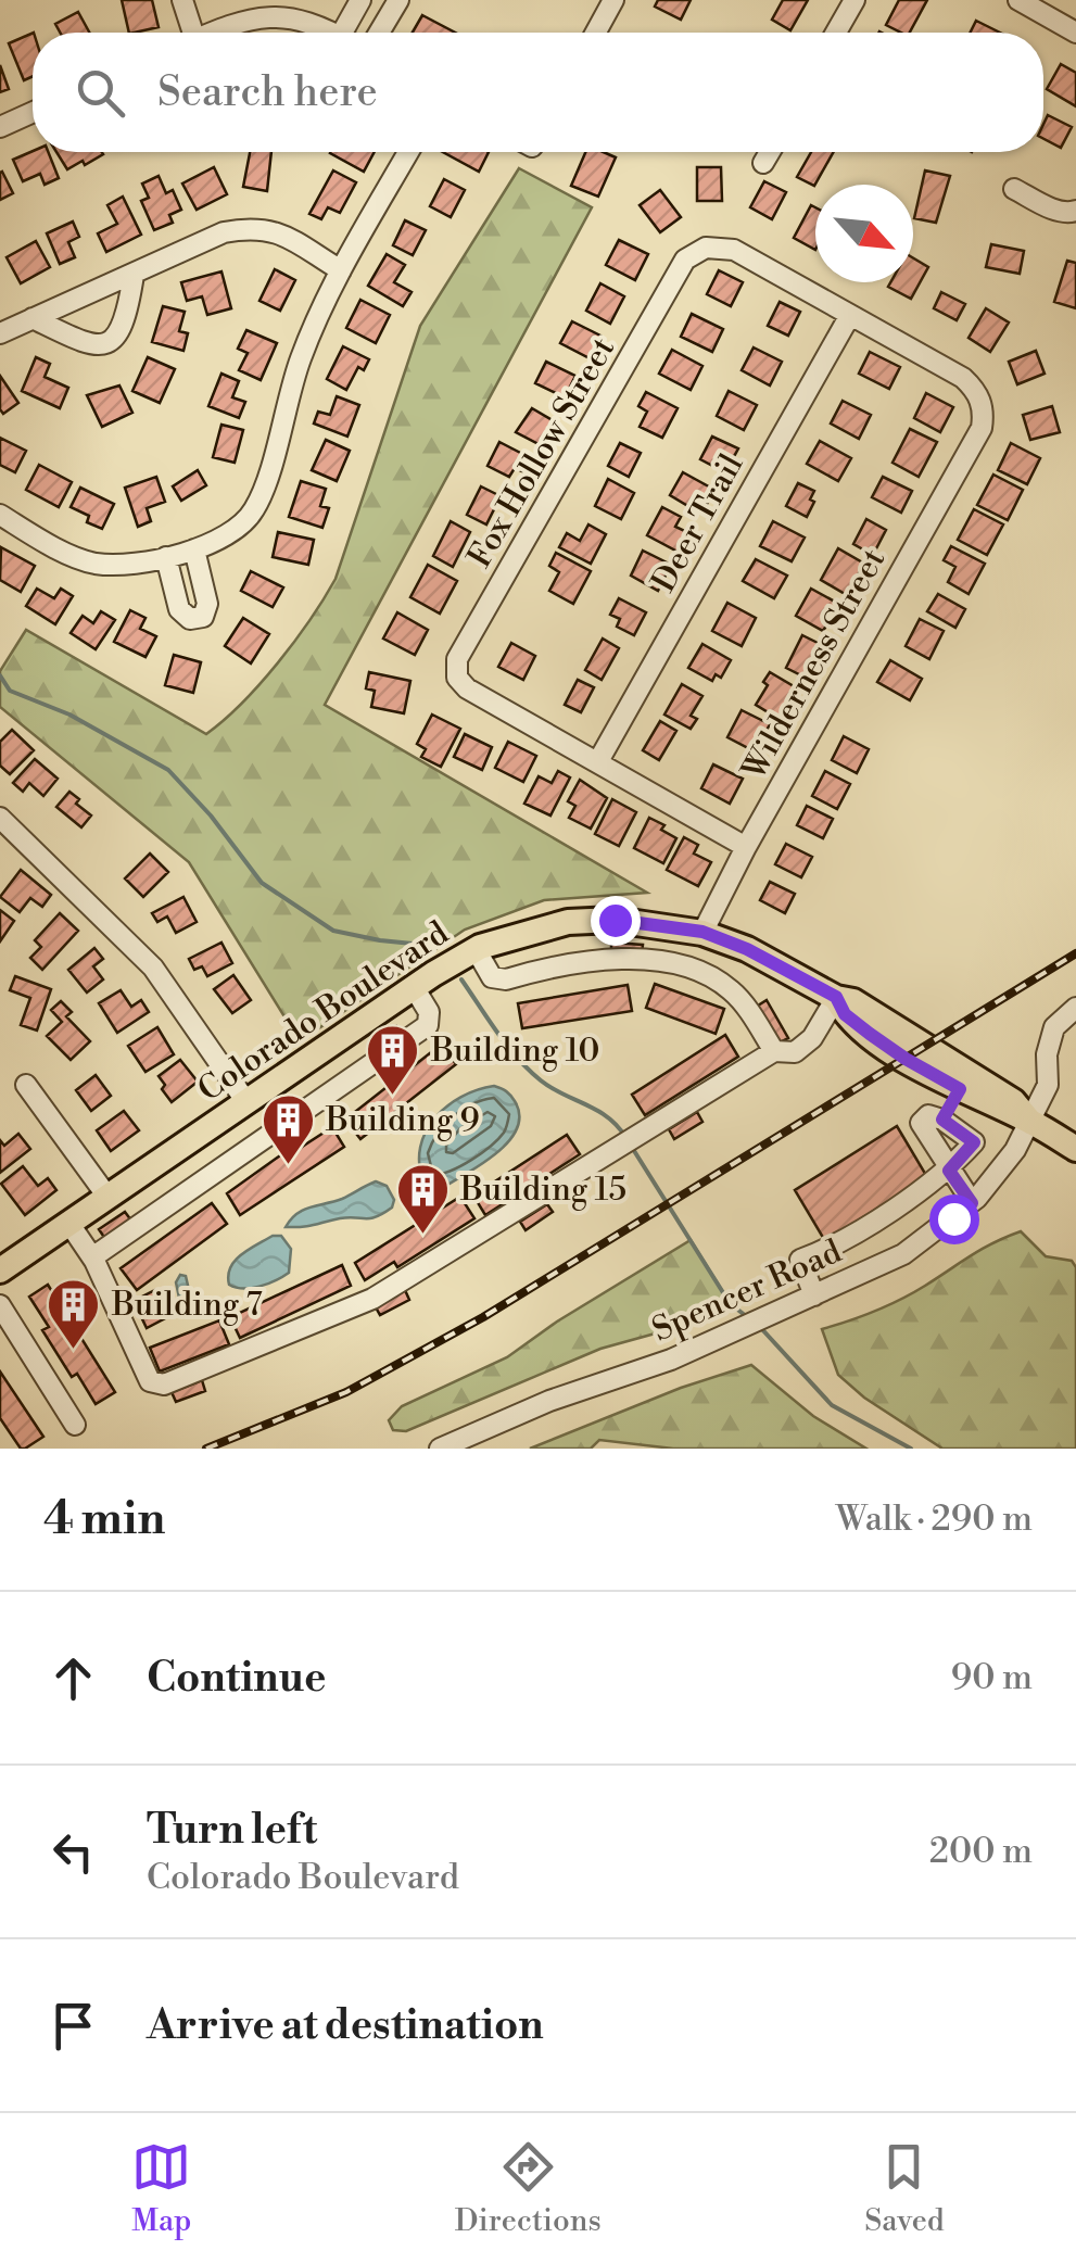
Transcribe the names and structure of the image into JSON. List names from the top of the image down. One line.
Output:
{"streets":{"main road":["Colorado Boulevard"],"street":["Fox Hollow Street","Deer Trail","Wilderness Street","Spencer Road"]},"crossings":[["Fox Hollow Street","Deer Trail"],["Fox Hollow Street","Wilderness Street"],["Deer Trail","Wilderness Street"],["Wilderness Street","Colorado Boulevard"],["Colorado Boulevard","Spencer Road"]],"places":{"building":["Building 10","Building 9","Building 15","Building 7"]},"north":"bottom right","page":{"search":"Search here","heading":["4 min","Walk · 290 m"],"list":[["Continue","90 m"],["Turn left","Colorado Boulevard","200 m"],"Arrive at destination"],"nav":["Map","Directions","Saved"]}}
